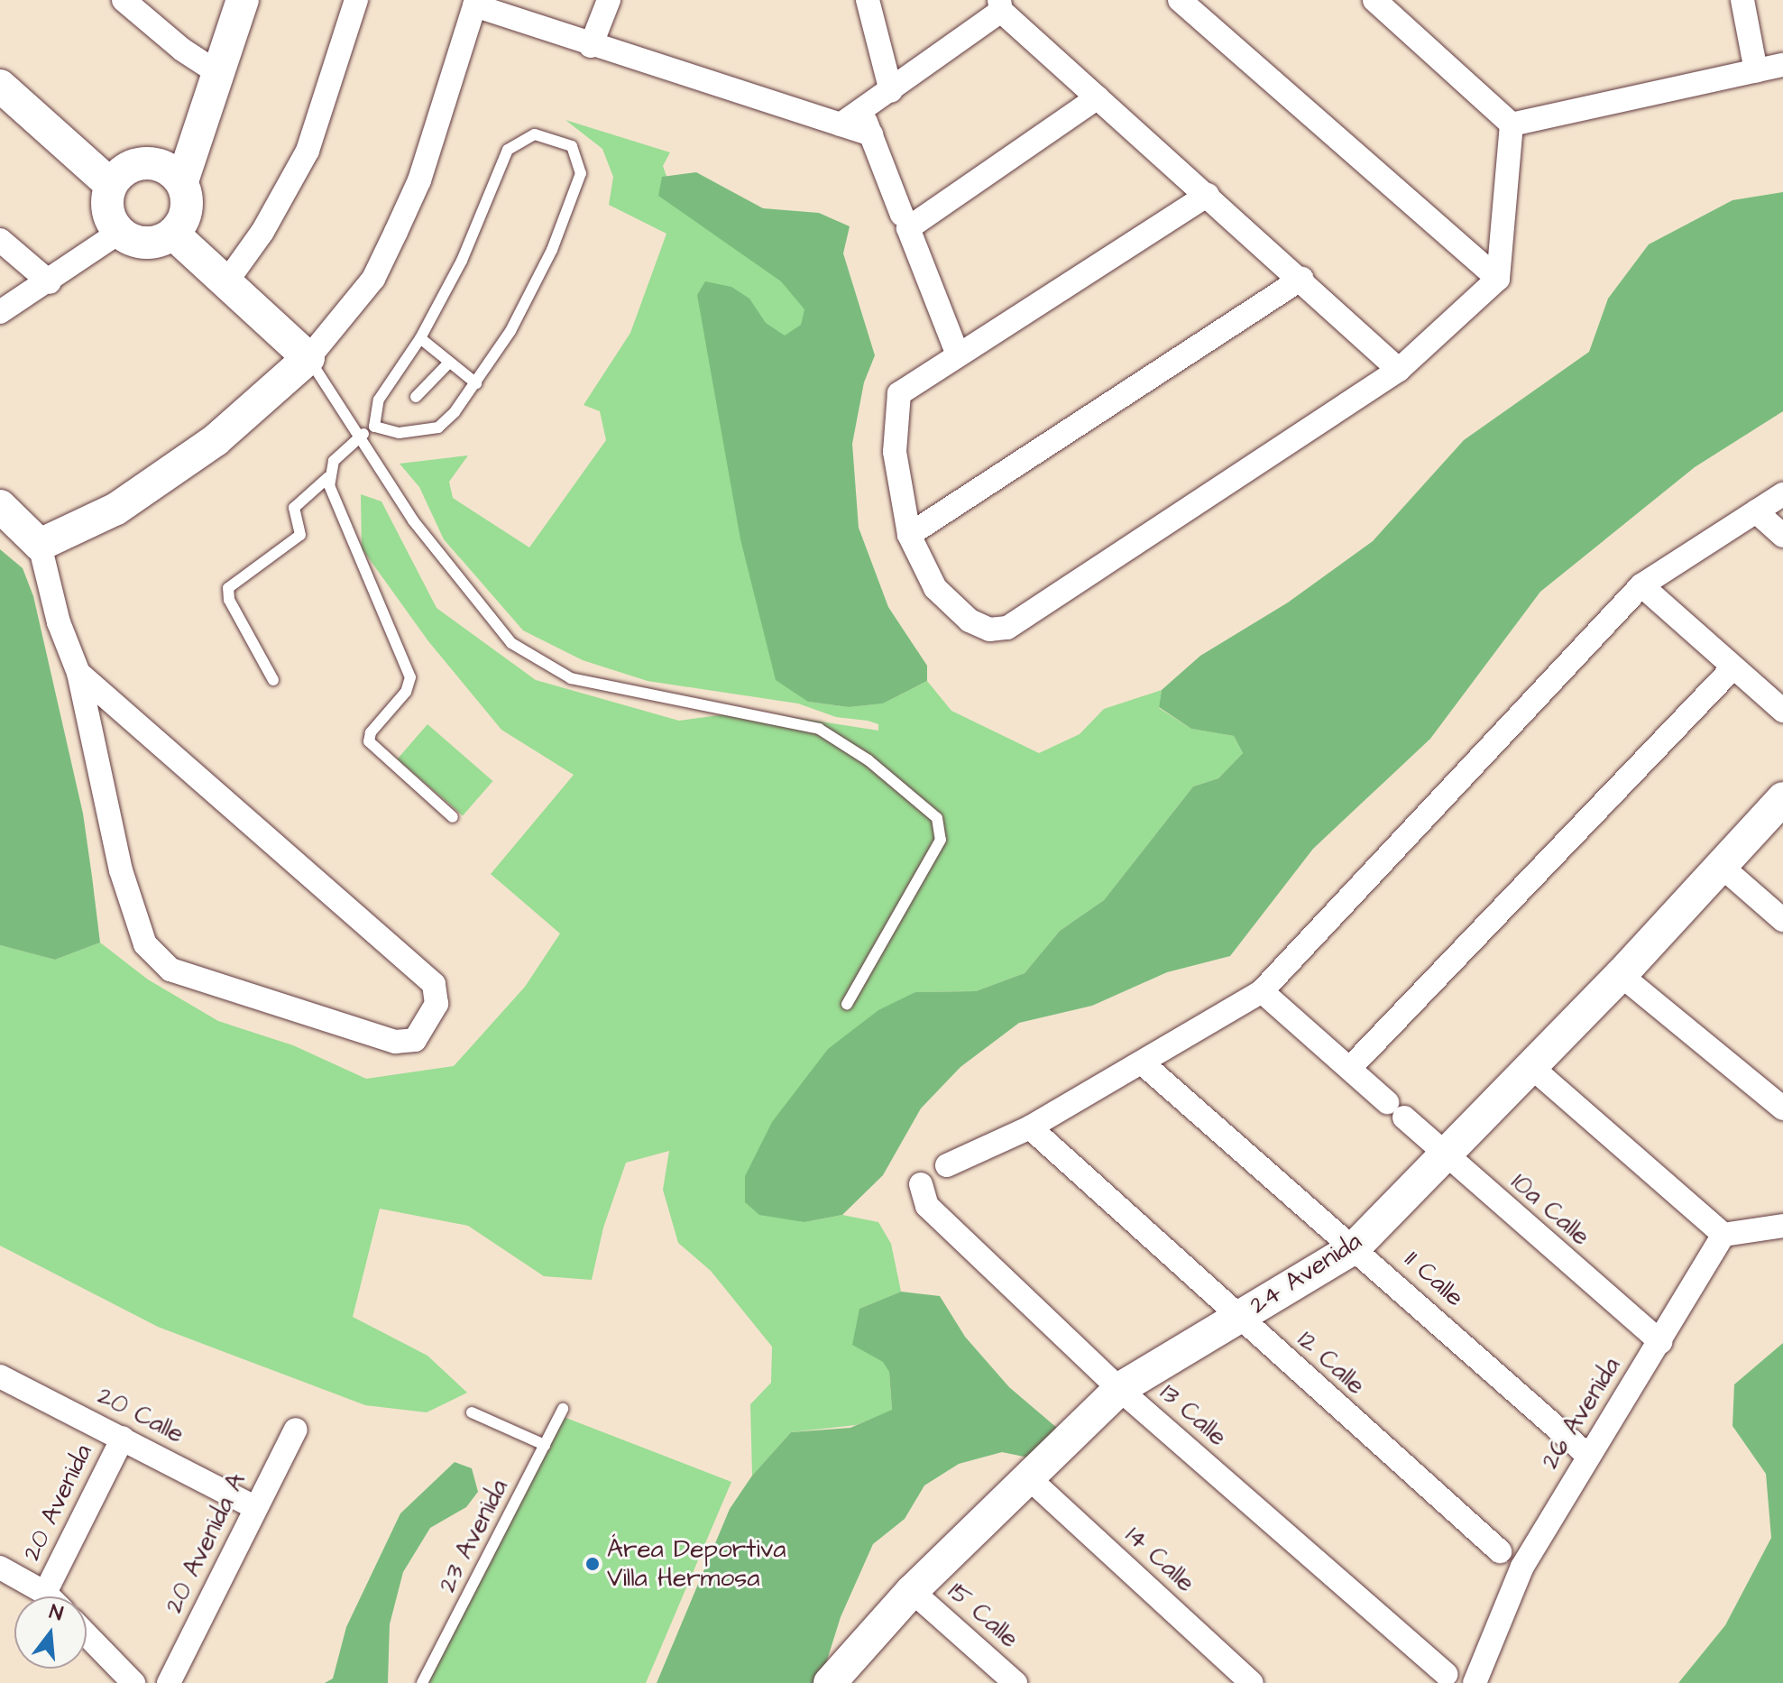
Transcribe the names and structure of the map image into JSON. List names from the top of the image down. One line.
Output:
{"streets":{"main road":["24 Avenida"],"street":["10a Calle","11 Calle","12 Calle","26 Avenida","20 Calle","13 Calle","20 Avenida","20 Avenida A","14 Calle","15 Calle"],"lane":["23 Avenida"]},"crossings":[["10a Calle","24 Avenida"],["10a Calle","26 Avenida"],["24 Avenida","11 Calle"],["24 Avenida","12 Calle"],["24 Avenida","13 Calle"],["24 Avenida","14 Calle"],["24 Avenida","15 Calle"],["11 Calle","26 Avenida"],["20 Calle","20 Avenida"],["20 Calle","20 Avenida A"]],"places":["Área Deportiva Villa Hermosa"],"north":"top"}
